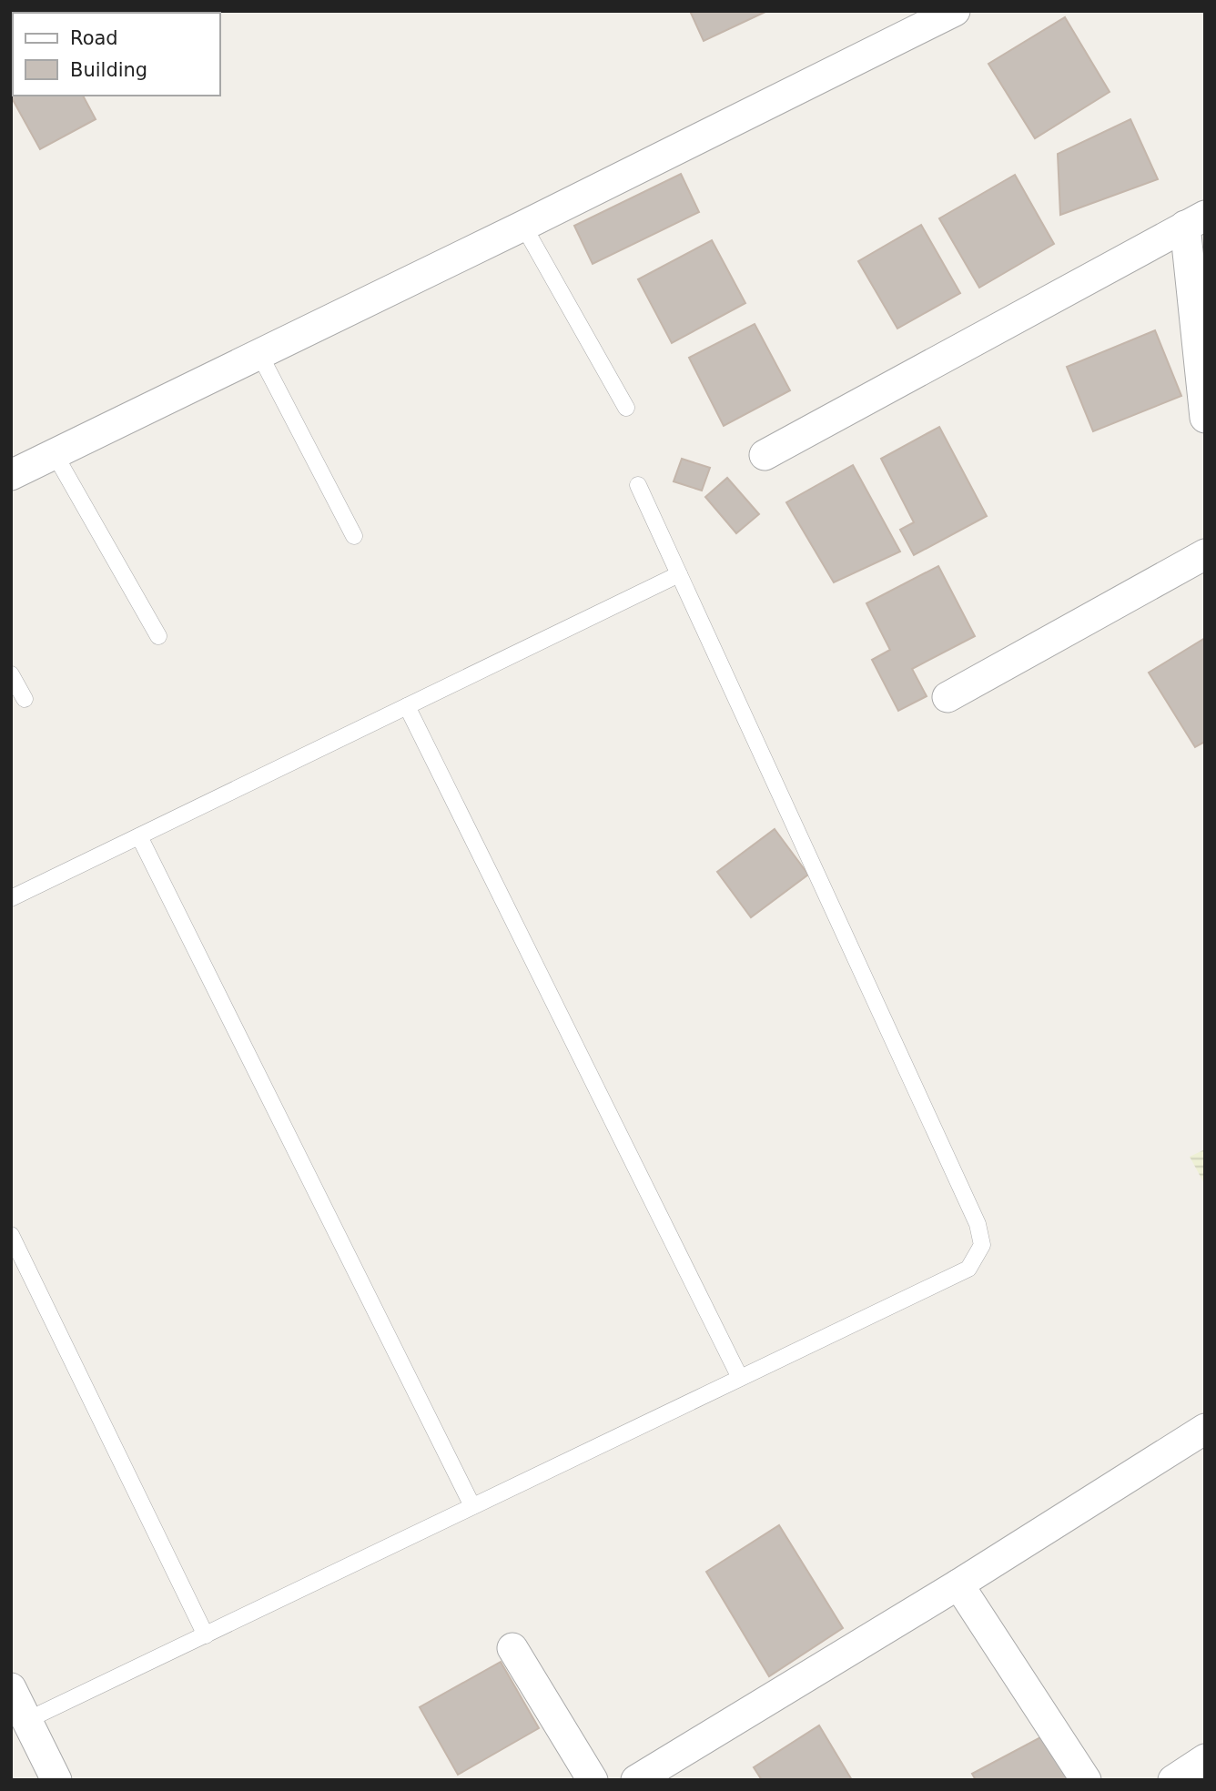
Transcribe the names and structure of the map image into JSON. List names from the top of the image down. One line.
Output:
{"legend":["Road","Building"]}
